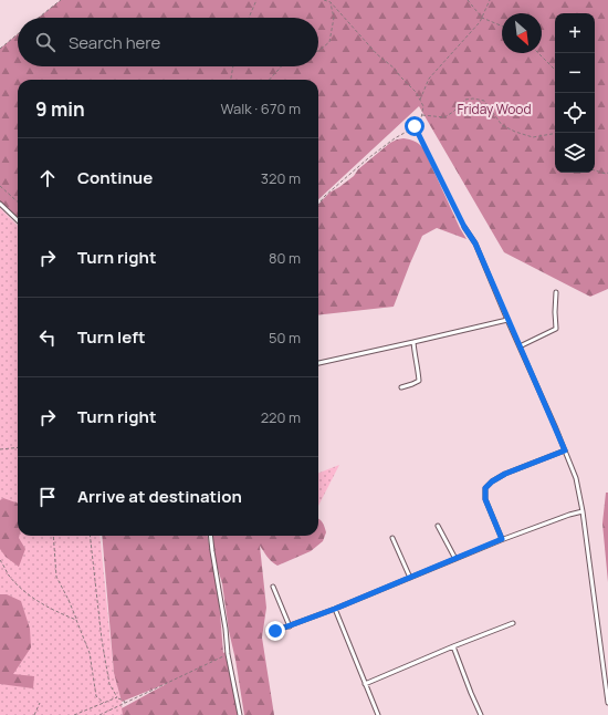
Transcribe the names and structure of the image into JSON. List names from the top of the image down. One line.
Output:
{"parks":["Friday Wood"],"north":"bottom right","page":{"map_buttons":["+","−"],"search":"Search here","heading":["9 min","Walk · 670 m"],"list":[["Continue","320 m"],["Turn right","80 m"],["Turn left","50 m"],["Turn right","220 m"],"Arrive at destination"]}}
